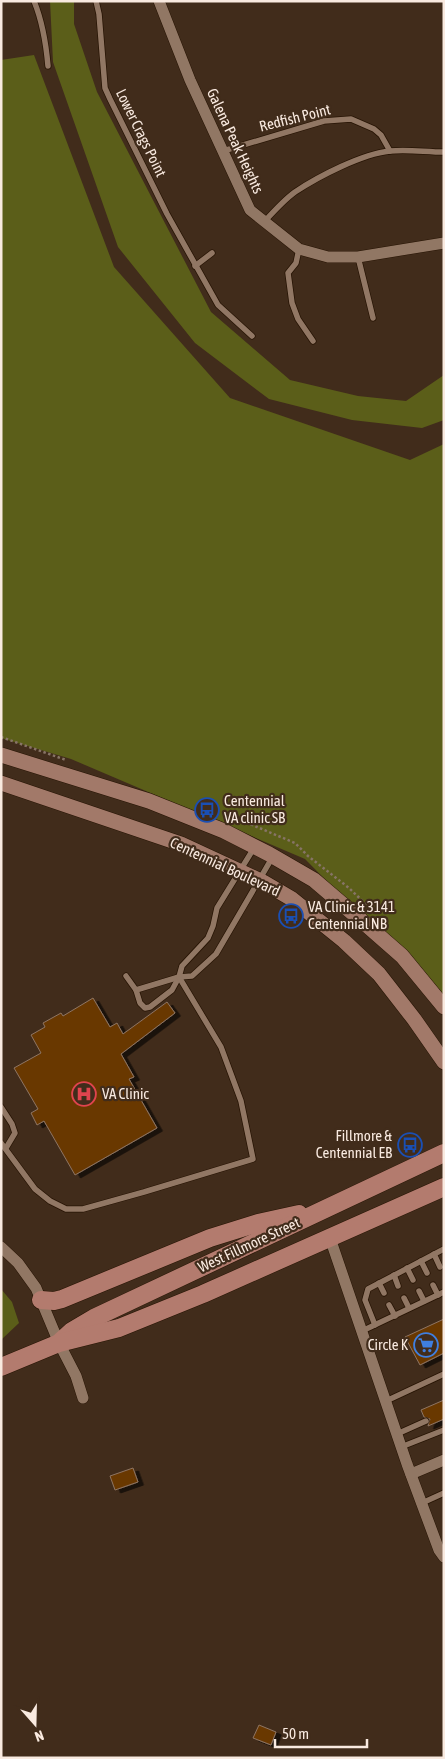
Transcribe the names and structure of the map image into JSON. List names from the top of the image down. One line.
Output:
{"streets":{"main road":["Centennial Boulevard","West Fillmore Street"],"street":["Galena Peak Heights"],"lane":["Redfish Point","Lower Crags Point"]},"crossings":[["Redfish Point","Galena Peak Heights"]],"places":{"bus stop":["Centennial VA clinic SB","VA Clinic & 3141 Centennial NB","Fillmore & Centennial EB"],"hospital":["VA Clinic"],"supermarket":["Circle K"]},"scale_bar":"50 m","north":"bottom"}
